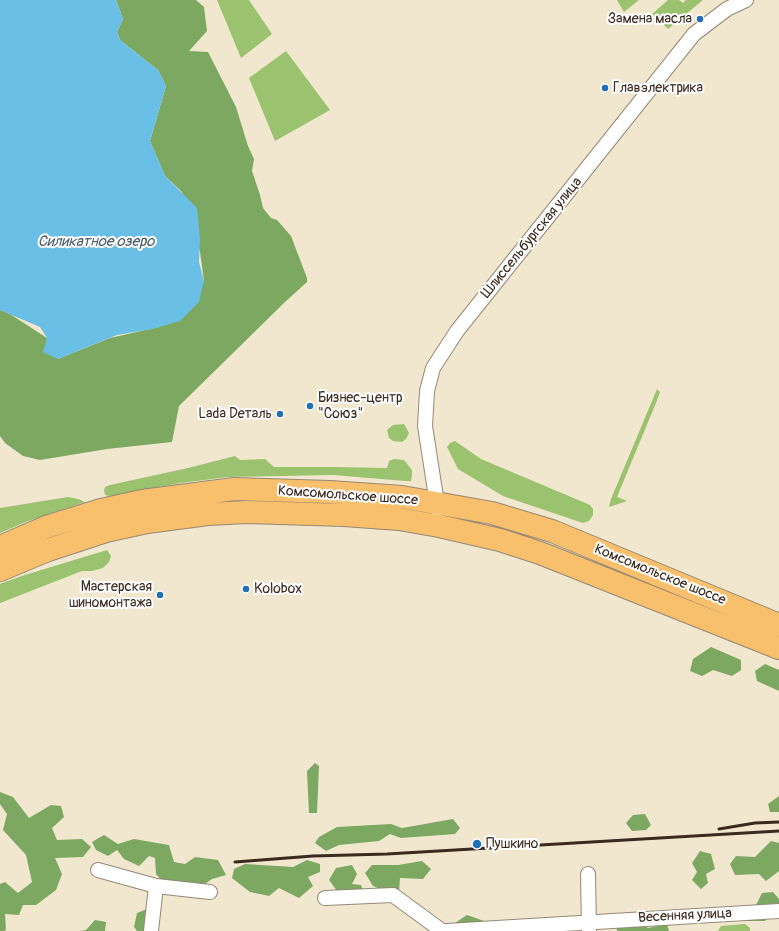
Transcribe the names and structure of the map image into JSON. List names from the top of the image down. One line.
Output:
{"streets":{"main road":["Комсомольское шоссе"],"street":["Шлиссельбургская улица","Весенняя улица"]},"crossings":[["Шлиссельбургская улица","Комсомольское шоссе"]],"water":["Силикатное озеро"],"places":["Замена масла","Главэлектрика","Бизнес-центр \"Союз\"","Lada Dеталь","Kolobox","Мастерская шиномонтажа","Пушкино"]}
